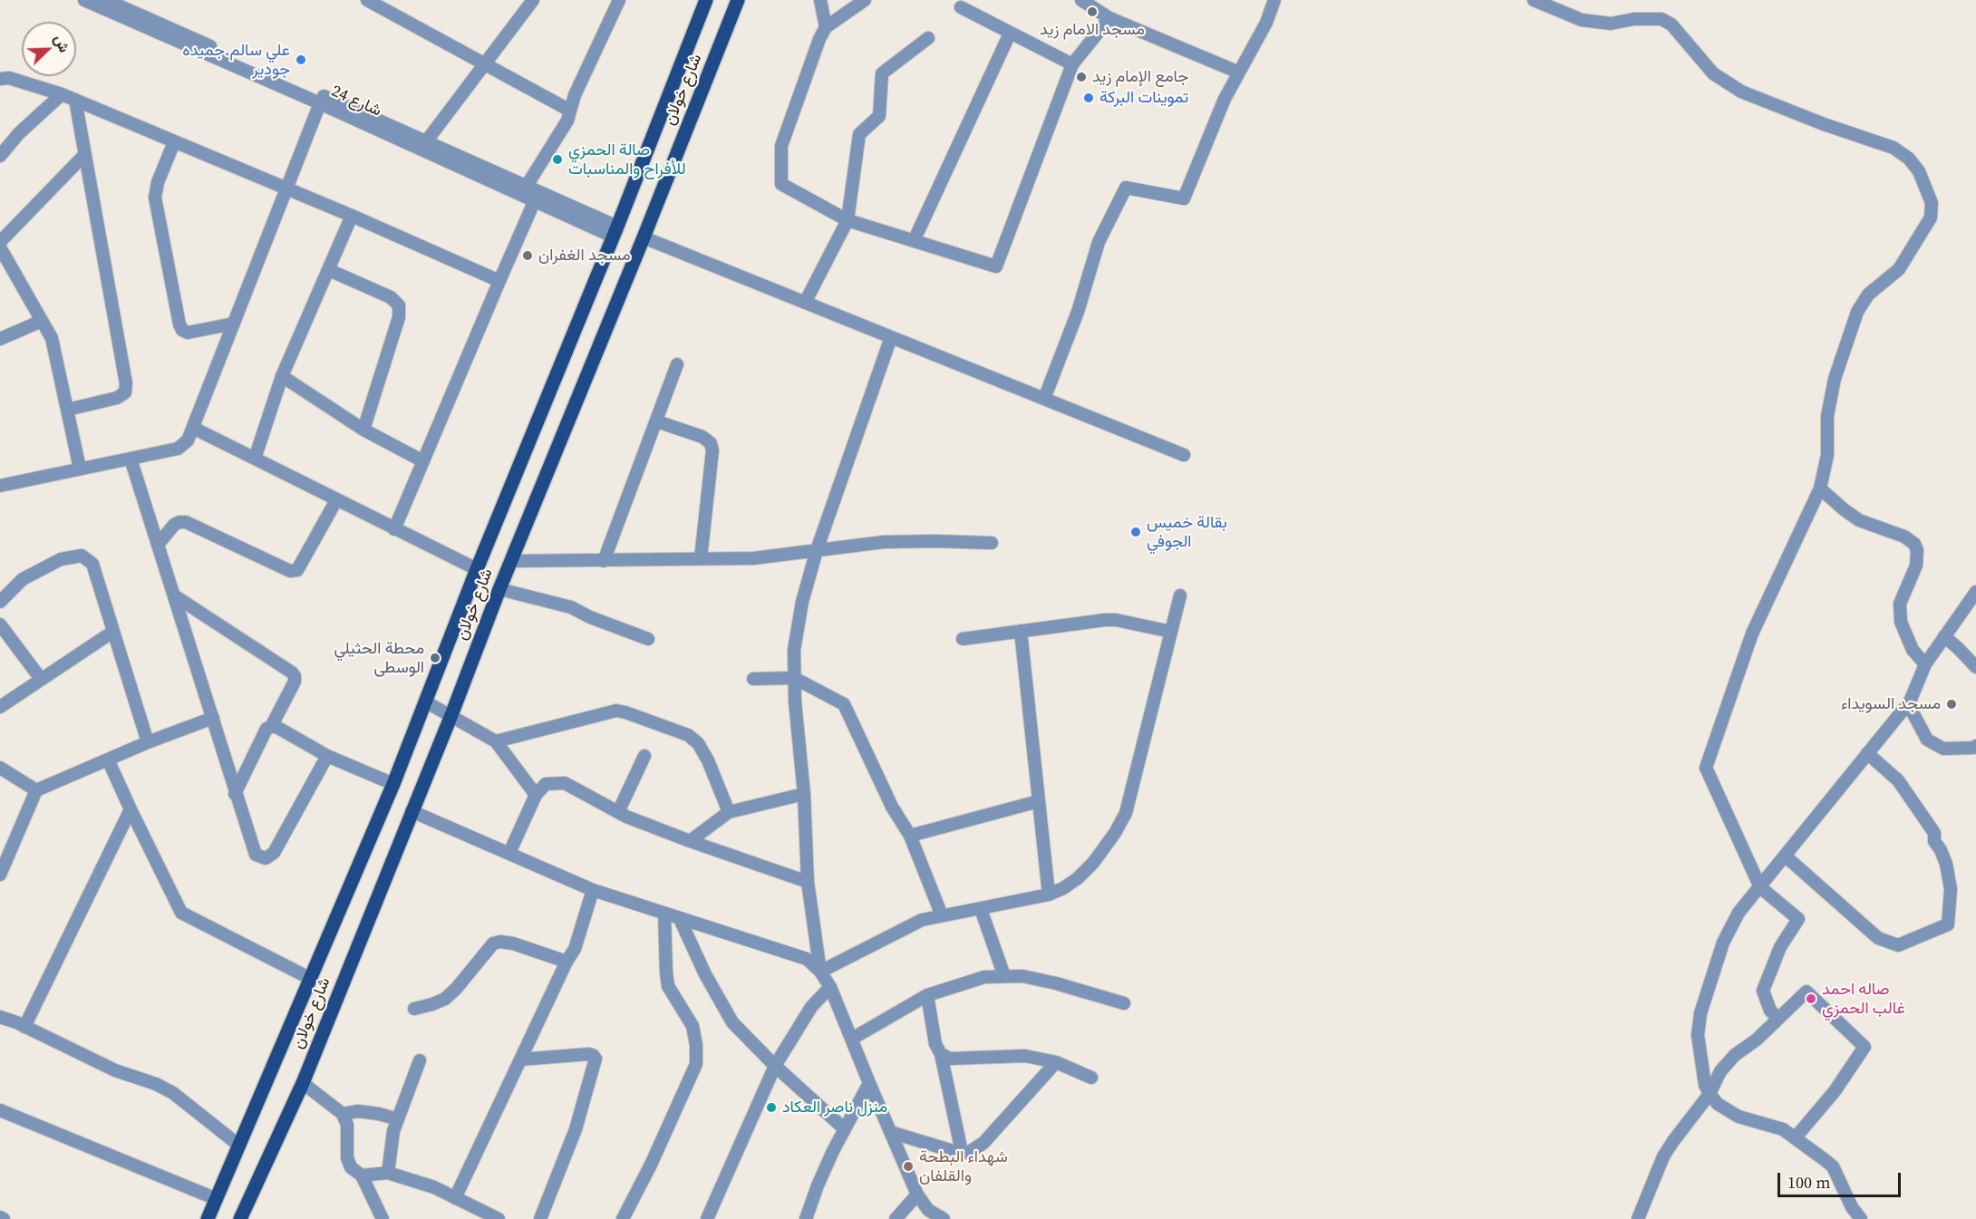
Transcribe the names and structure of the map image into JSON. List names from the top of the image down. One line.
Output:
{"streets":{"main road":["شارع خولان"],"street":["شارع 24"]},"crossings":[["شارع خولان","شارع 24"]],"places":["مسجد الامام زيد","علي سالم.جميده جودير","جامع الإمام زيد","تموينات البركة","صالة الحمزي للأفراح والمناسبات","مسجد الغفران","بقالة خميس الجوفي","محطة الحثيلي الوسطى","مسجد السويداء","صاله احمد غالب الحمزي","منزل ناصر العكاد","شهداء البطحة والقلفان"],"scale_bar":"100 m","north":"top right"}
